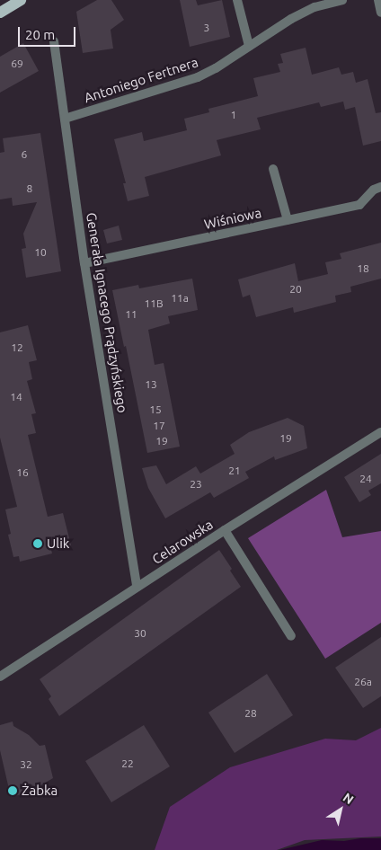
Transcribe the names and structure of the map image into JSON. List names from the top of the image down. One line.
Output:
{"streets":{"street":["Antoniego Fertnera","Wiśniowa","Generała Ignacego Prądzyńskiego","Celarowska"]},"crossings":[["Antoniego Fertnera","Generała Ignacego Prądzyńskiego"],["Wiśniowa","Generała Ignacego Prądzyńskiego"],["Generała Ignacego Prądzyńskiego","Celarowska"]],"places":["Ulik","Żabka"],"house_numbers":["3","69","1","6","8","10","18","20","11a","11B","11","12","13","14","15","17","19","19","21","16","24","23","30","26a","28","22","32"],"scale_bar":"20 m","north":"top right"}
